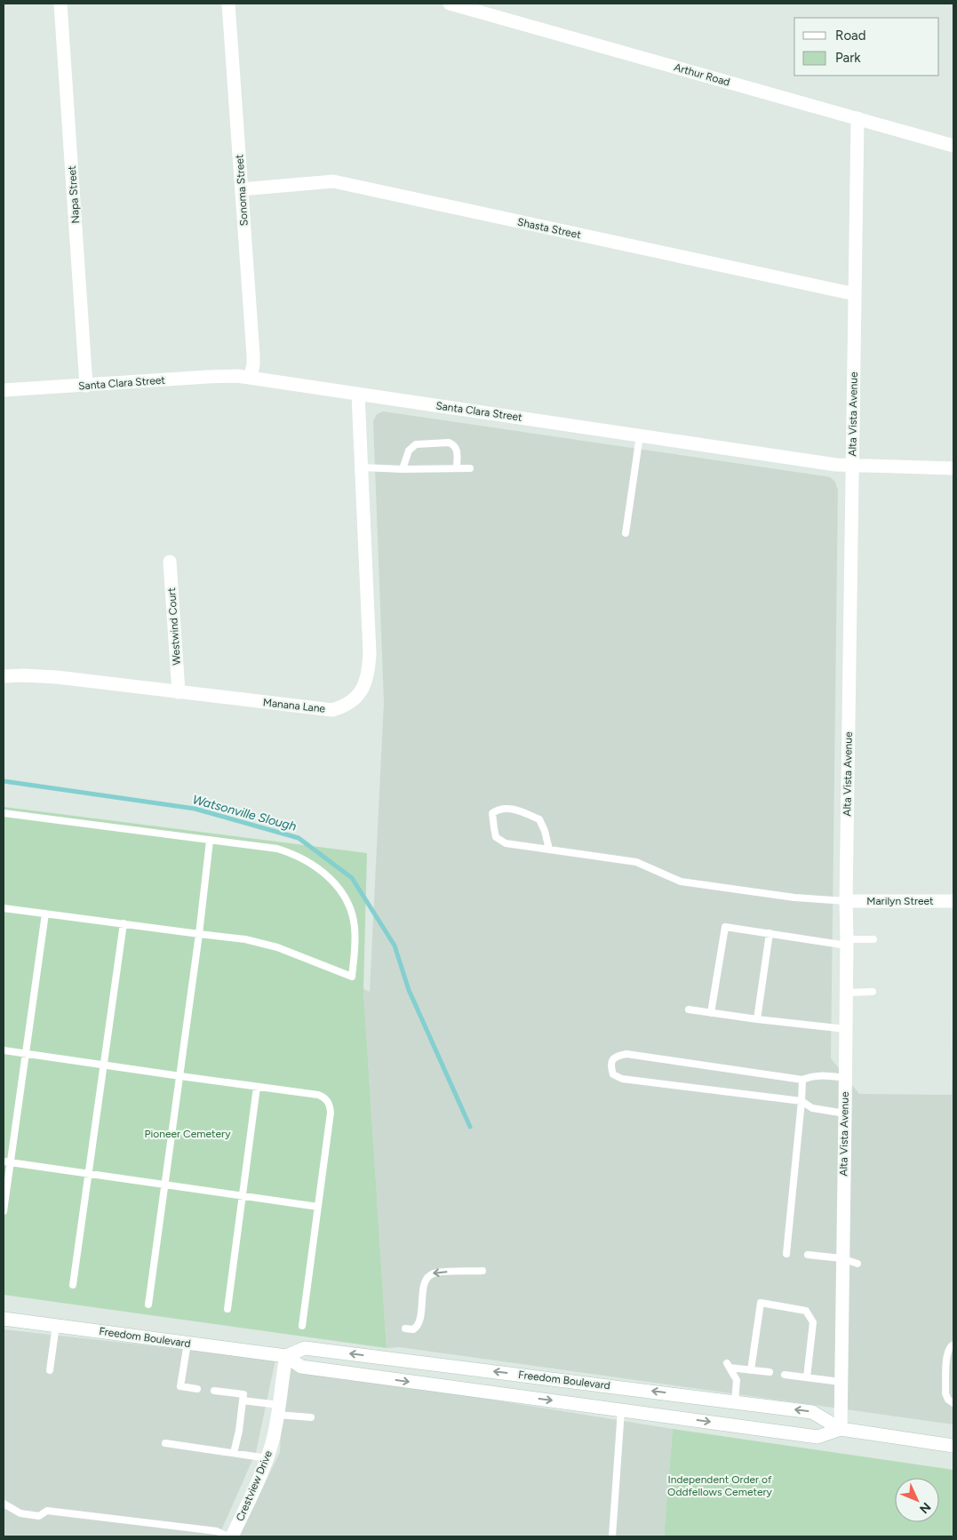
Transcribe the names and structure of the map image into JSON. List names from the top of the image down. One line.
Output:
{"streets":{"street":["Arthur Road","Sonoma Street","Napa Street","Shasta Street","Santa Clara Street","Alta Vista Avenue","Westwind Court","Manana Lane","Marilyn Street","Freedom Boulevard","Crestview Drive"]},"crossings":[["Arthur Road","Alta Vista Avenue"],["Sonoma Street","Shasta Street"],["Sonoma Street","Santa Clara Street"],["Napa Street","Santa Clara Street"],["Shasta Street","Alta Vista Avenue"],["Santa Clara Street","Alta Vista Avenue"],["Santa Clara Street","Manana Lane"],["Alta Vista Avenue","Marilyn Street"],["Alta Vista Avenue","Freedom Boulevard"],["Westwind Court","Manana Lane"],["Freedom Boulevard","Crestview Drive"]],"water":["Watsonville Slough"],"parks":["Pioneer Cemetery","Independent Order of Oddfellows Cemetery"],"legend":["Road","Park"],"north":"bottom right"}
